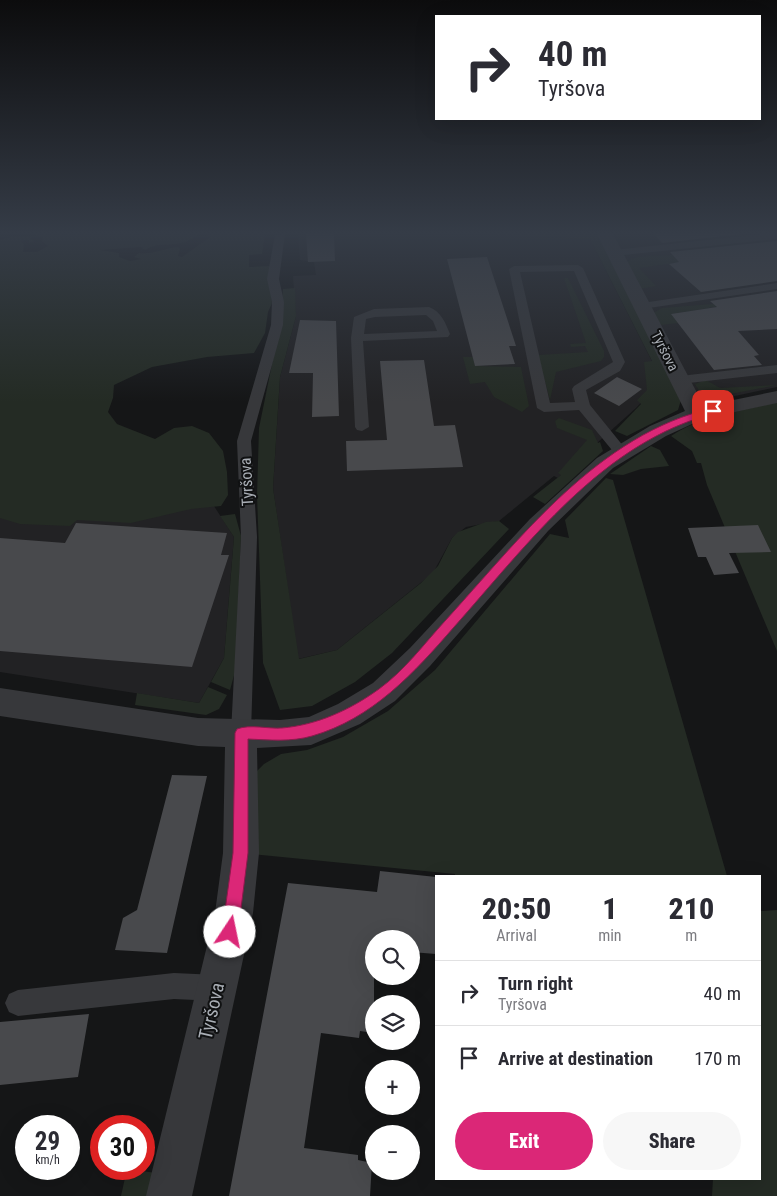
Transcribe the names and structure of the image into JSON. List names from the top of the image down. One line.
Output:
{"streets":{"street":["Tyršova"]},"page":{"turn":["40 m","Tyršova"],"eta":["20:50","Arrival","1","min","210","m"],"map_buttons":["+","−"],"list":[{"name":"Turn right","note":"Tyršova","value":"40 m"},{"name":"Arrive at destination","value":"170 m"}],"buttons":["Exit","Share"],"speed":"29 km/h","limit":"30"}}
